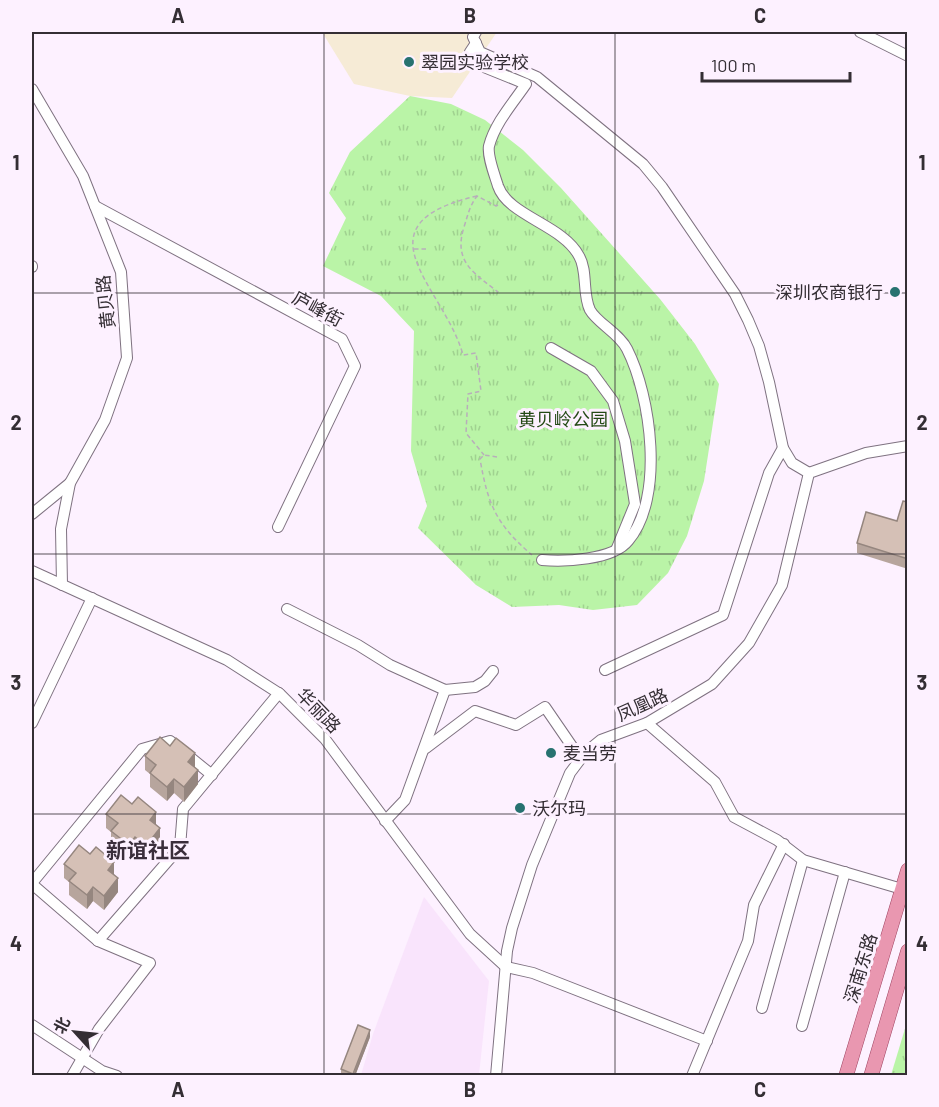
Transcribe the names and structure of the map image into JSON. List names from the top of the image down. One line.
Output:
{"streets":{"main road":["深南东路"],"street":["黄贝路","庐峰街","凤凰路","华丽路"]},"crossings":[["黄贝路","庐峰街"],["黄贝路","华丽路"],["凤凰路","华丽路"]],"districts":["新谊社区"],"parks":["黄贝岭公园"],"places":["翠园实验学校","深圳农商银行","麦当劳","沃尔玛"],"scale_bar":"100 m","north":"top left","grid":{"columns":["A","B","C"],"rows":["1","2","3","4"]}}
